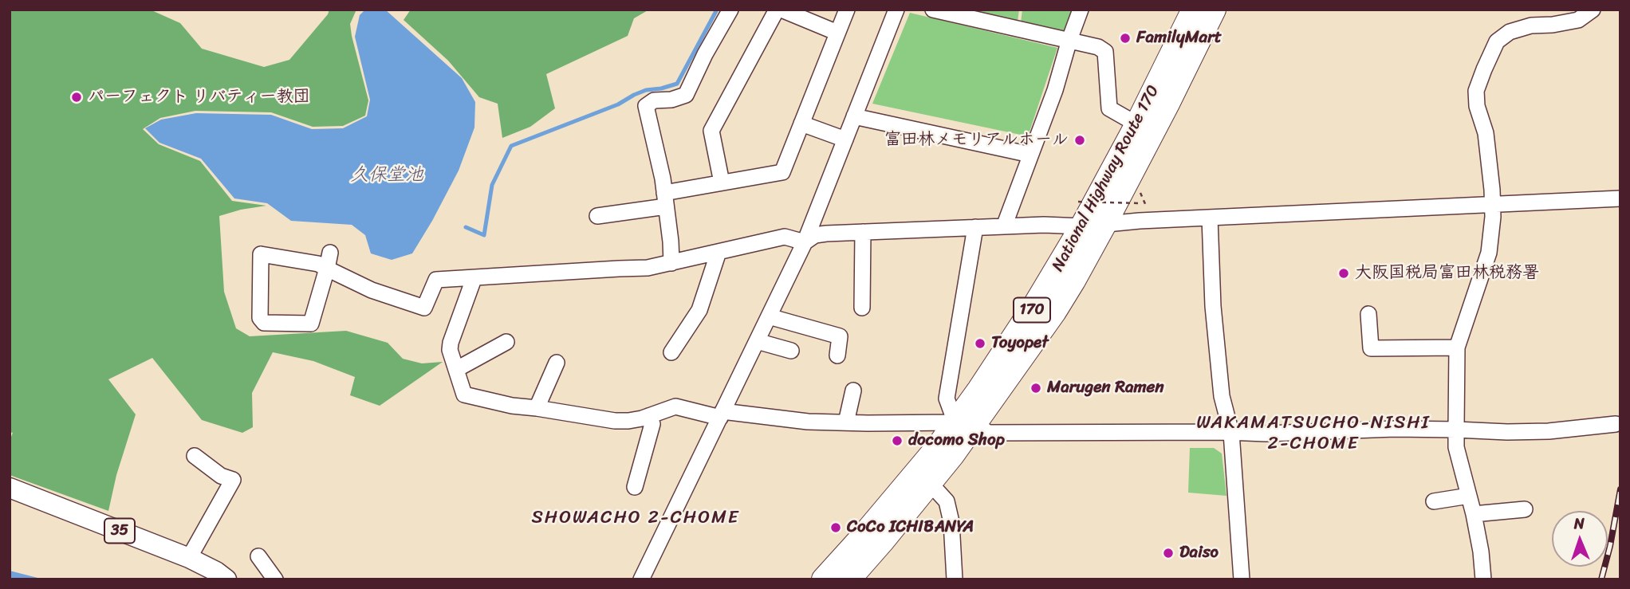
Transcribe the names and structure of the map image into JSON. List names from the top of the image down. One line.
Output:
{"streets":{"highway":["National Highway Route 170","170"],"main road":["35"]},"districts":["WAKAMATSUCHO-NISHI 2-CHOME","SHOWACHO 2-CHOME"],"water":["久保堂池"],"places":["FamilyMart","パーフェクト リバティー教団","富田林メモリアルホール","大阪国税局富田林税務署","Toyopet","Marugen Ramen","docomo Shop","CoCo ICHIBANYA","Daiso"],"north":"top"}
